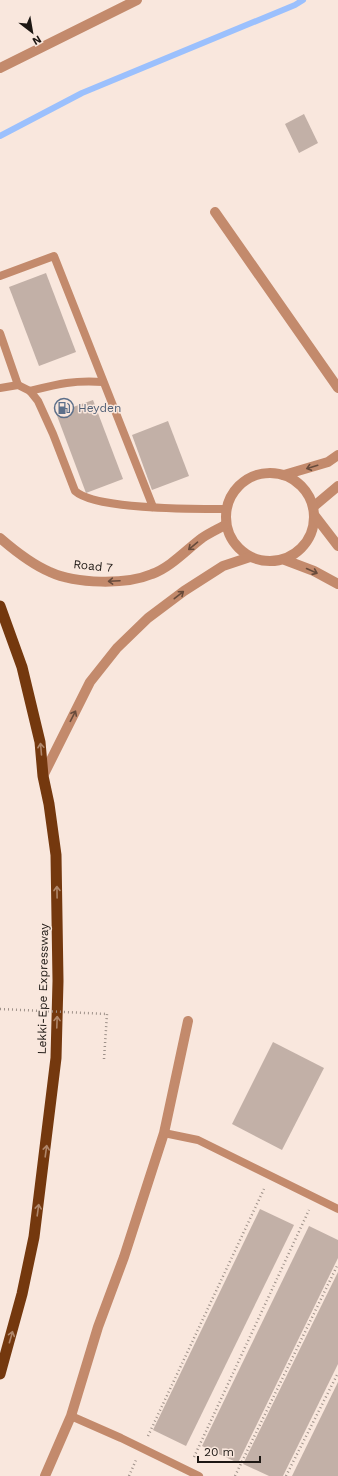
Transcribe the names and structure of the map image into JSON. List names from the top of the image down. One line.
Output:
{"streets":{"highway":["Lekki-Epe Expressway"],"street":["Road 7"]},"one_way":["Road 7","Lekki-Epe Expressway"],"places":{"fuel station":["Heyden"]},"scale_bar":"20 m","north":"bottom right"}
